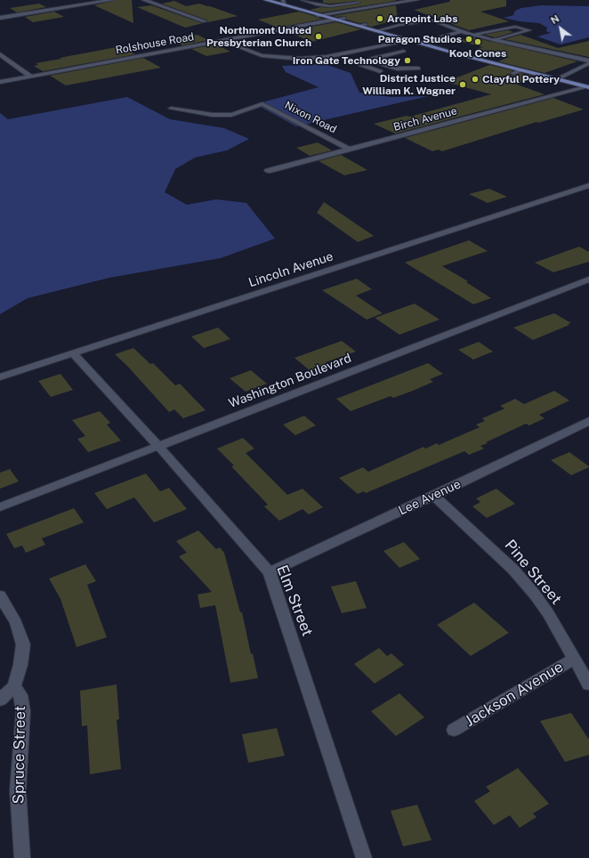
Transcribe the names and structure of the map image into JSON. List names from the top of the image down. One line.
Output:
{"streets":{"street":["Rolshouse Road","Nixon Road","Birch Avenue","Lincoln Avenue","Washington Boulevard","Lee Avenue","Pine Street","Elm Street","Jackson Avenue","Spruce Street"]},"crossings":[["Nixon Road","Birch Avenue"],["Lincoln Avenue","Elm Street"],["Washington Boulevard","Elm Street"],["Lee Avenue","Pine Street"],["Lee Avenue","Elm Street"],["Pine Street","Jackson Avenue"]],"places":["Arcpoint Labs","Northmont United Presbyterian Church","Paragon Studios","Kool Cones","Iron Gate Technology","Clayful Pottery","District Justice William K. Wagner"],"north":"top left"}
